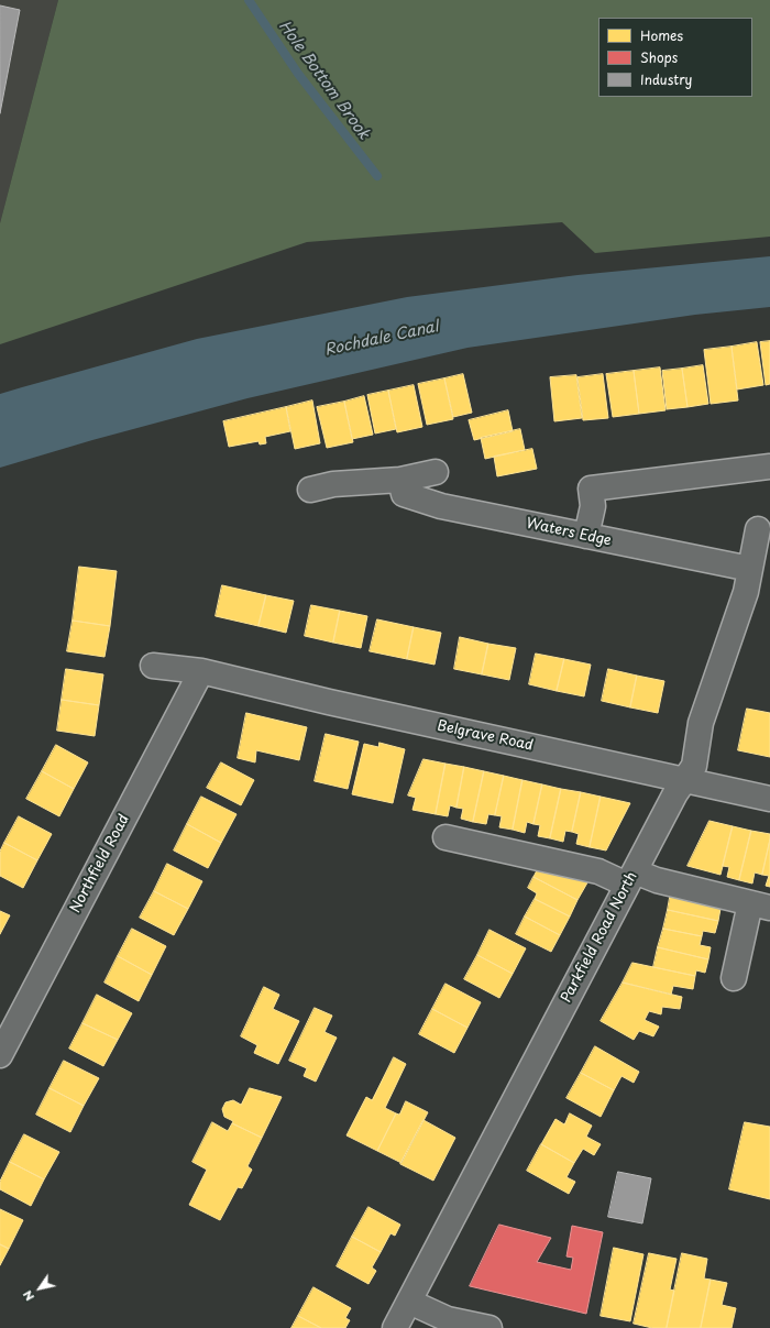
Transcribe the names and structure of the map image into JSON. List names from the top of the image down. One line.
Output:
{"streets":{"street":["Waters Edge","Belgrave Road","Northfield Road","Parkfield Road North"]},"crossings":[["Waters Edge","Parkfield Road North"],["Belgrave Road","Northfield Road"],["Belgrave Road","Parkfield Road North"]],"water":["Hole Bottom Brook","Rochdale Canal"],"legend":["Homes","Shops","Industry"],"north":"bottom left"}
